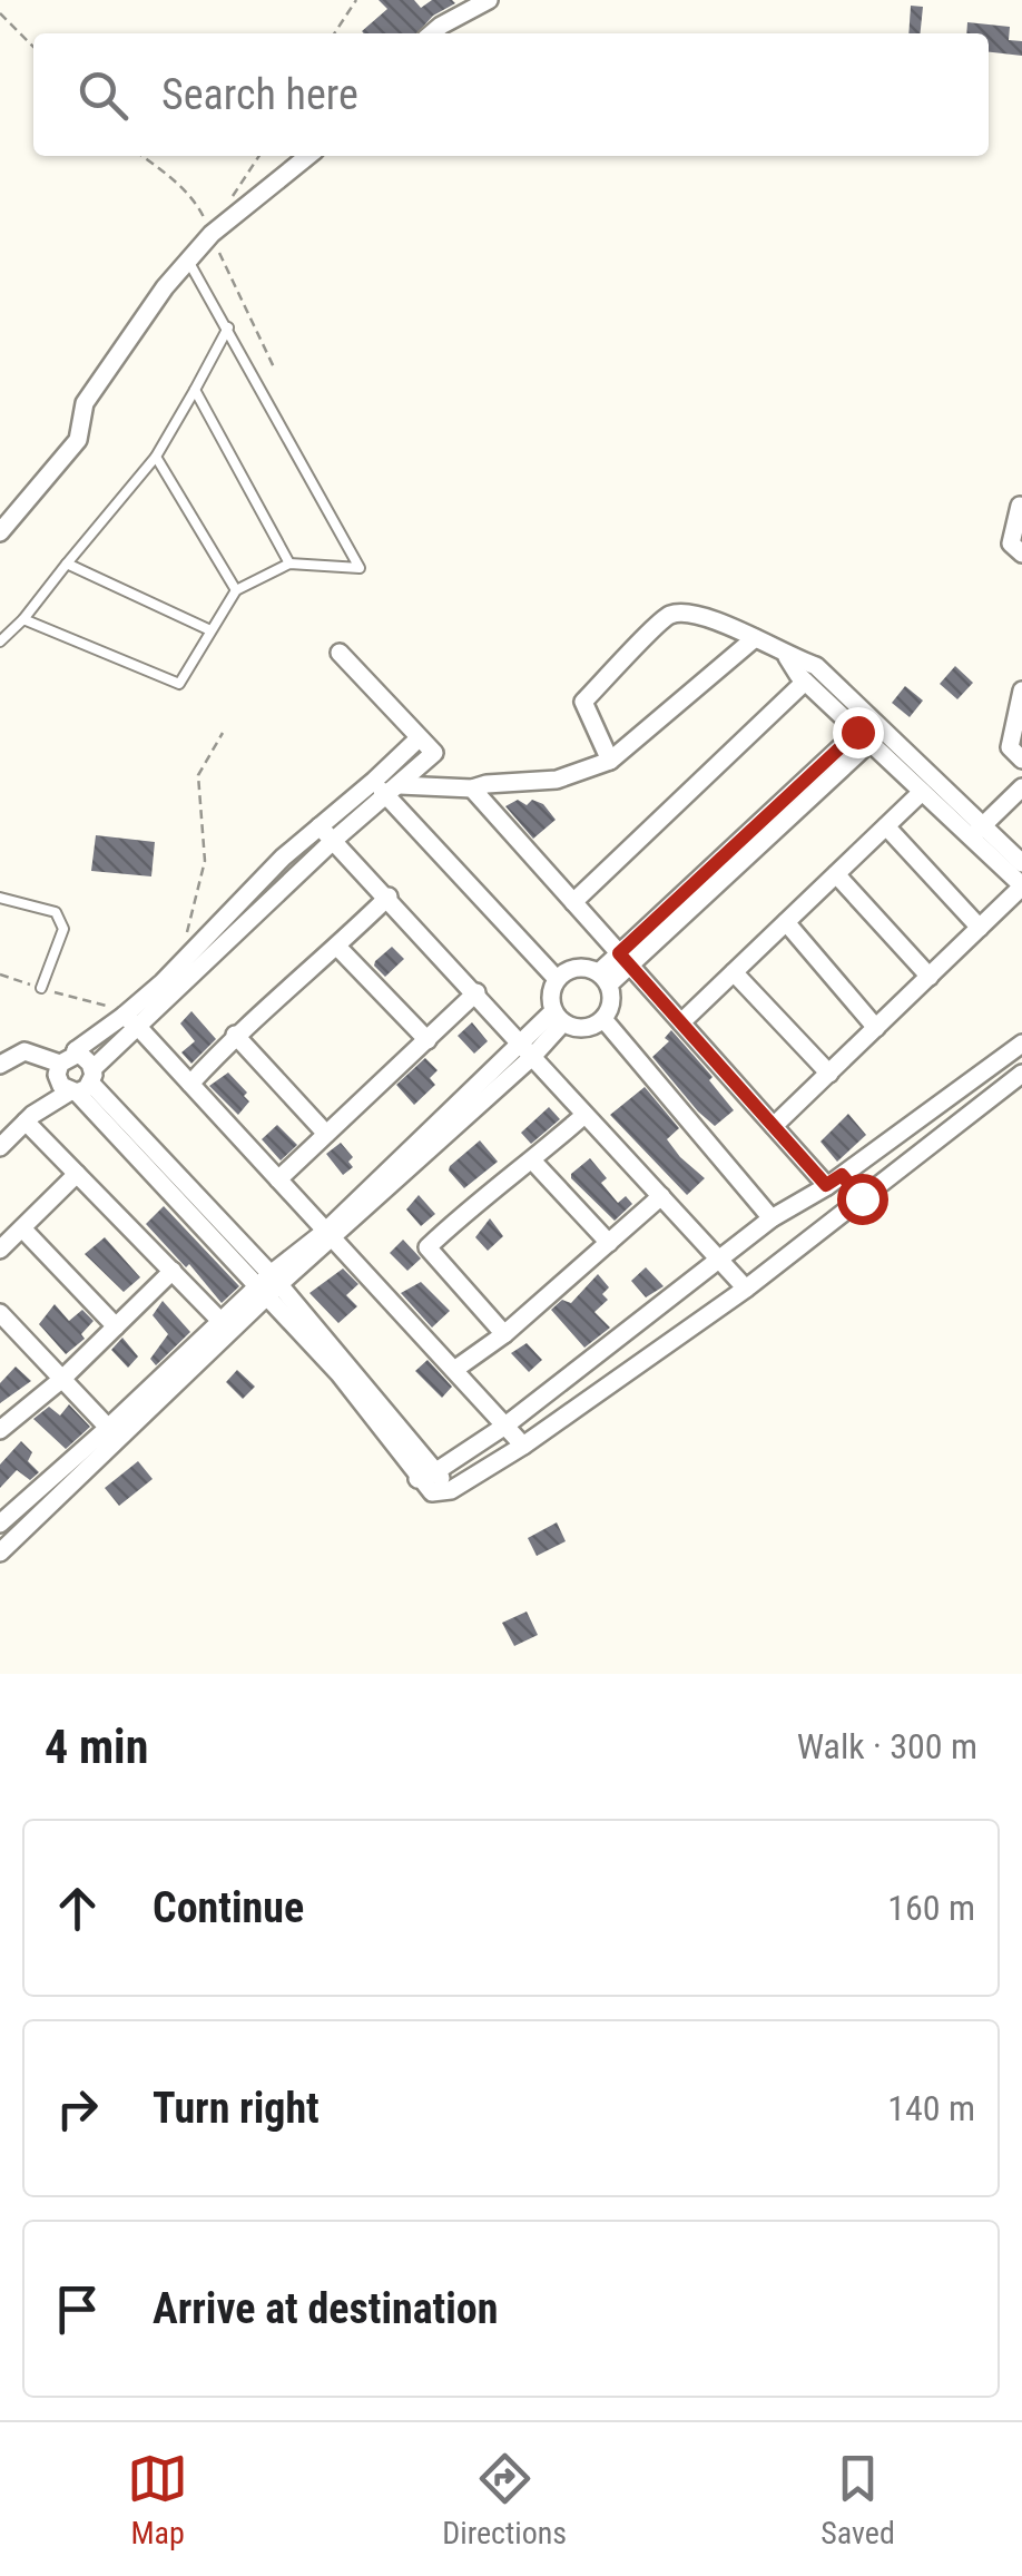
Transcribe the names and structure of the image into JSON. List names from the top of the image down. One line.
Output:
{"page":{"search":"Search here","heading":["4 min","Walk · 300 m"],"list":[["Continue","160 m"],["Turn right","140 m"],"Arrive at destination"],"nav":["Map","Directions","Saved"]}}
